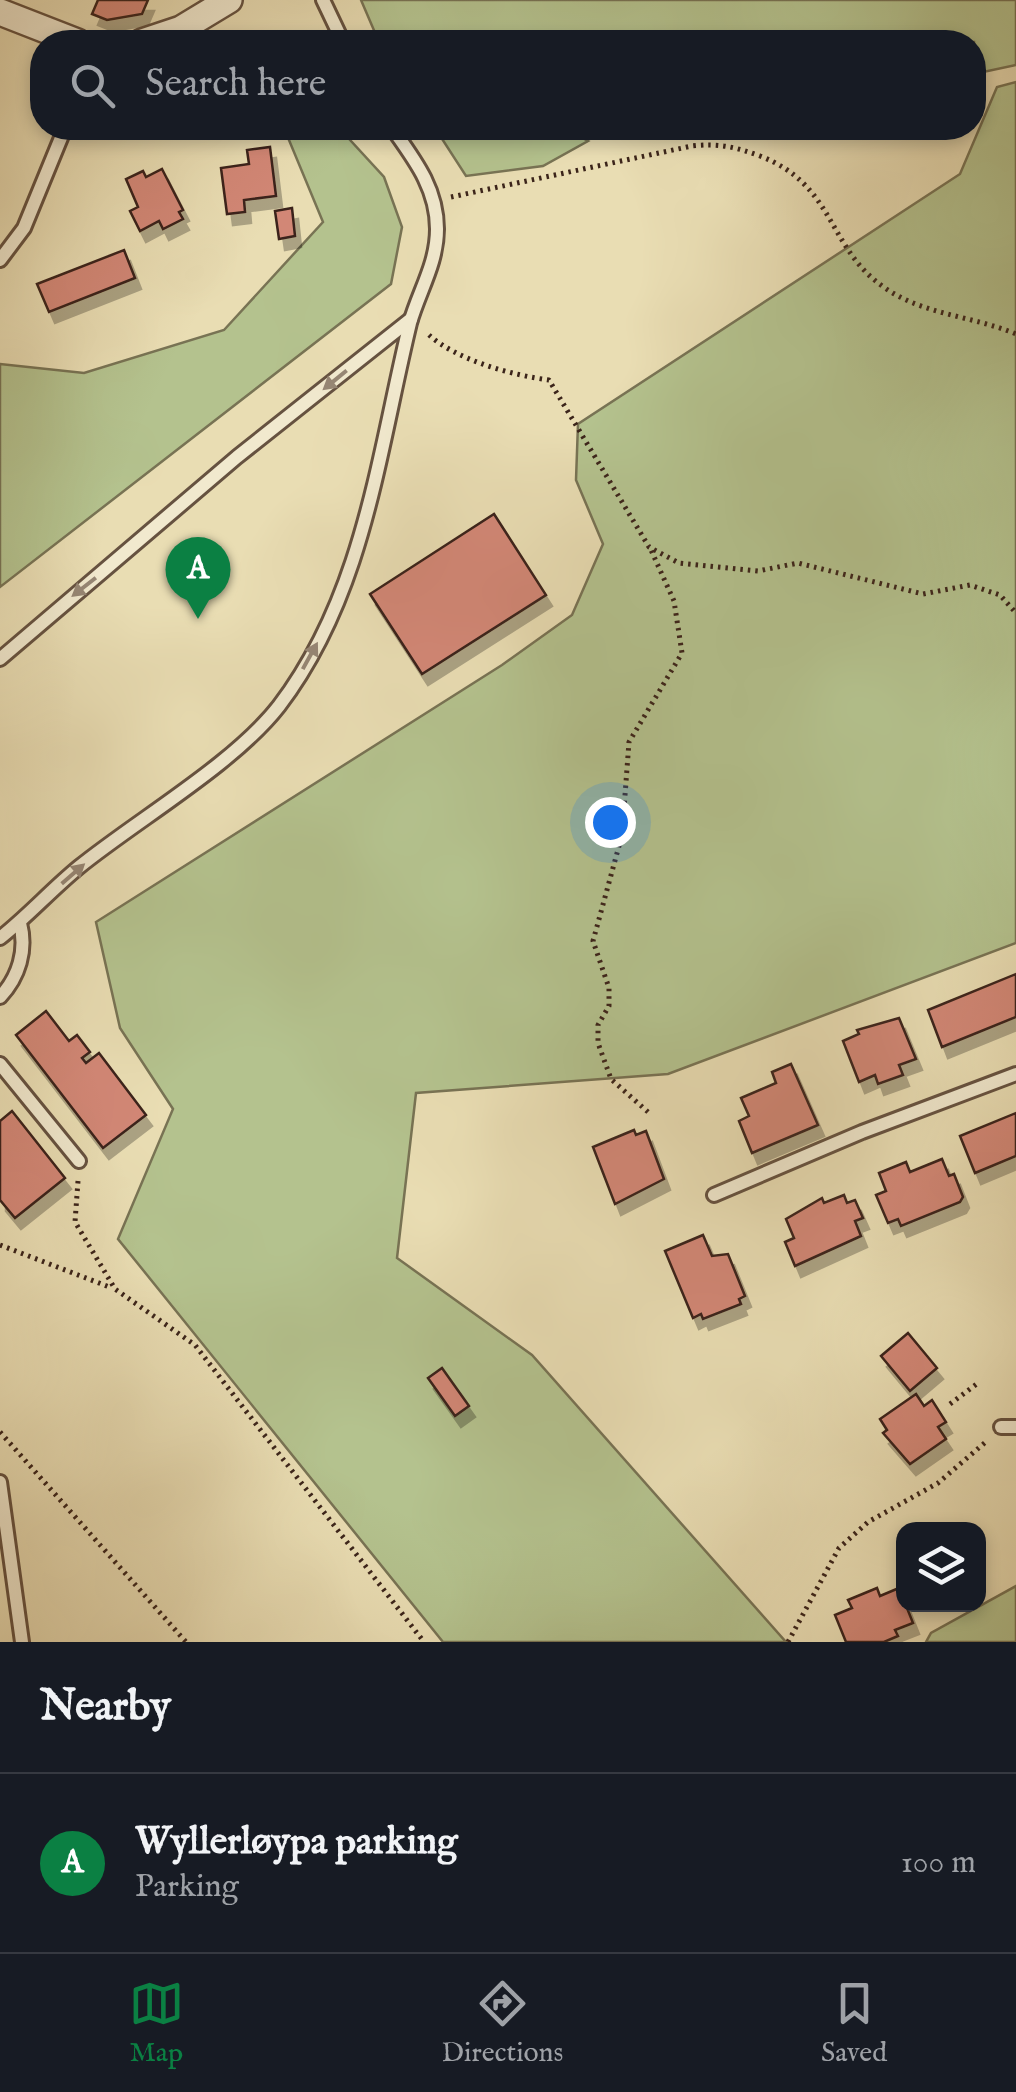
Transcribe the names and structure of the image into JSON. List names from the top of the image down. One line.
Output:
{"page":{"search":"Search here","pins":"A","heading":"Nearby","list":[{"mark":"A","name":"Wyllerløypa parking","note":"Parking","value":"100 m"}],"nav":["Map","Directions","Saved"]}}
